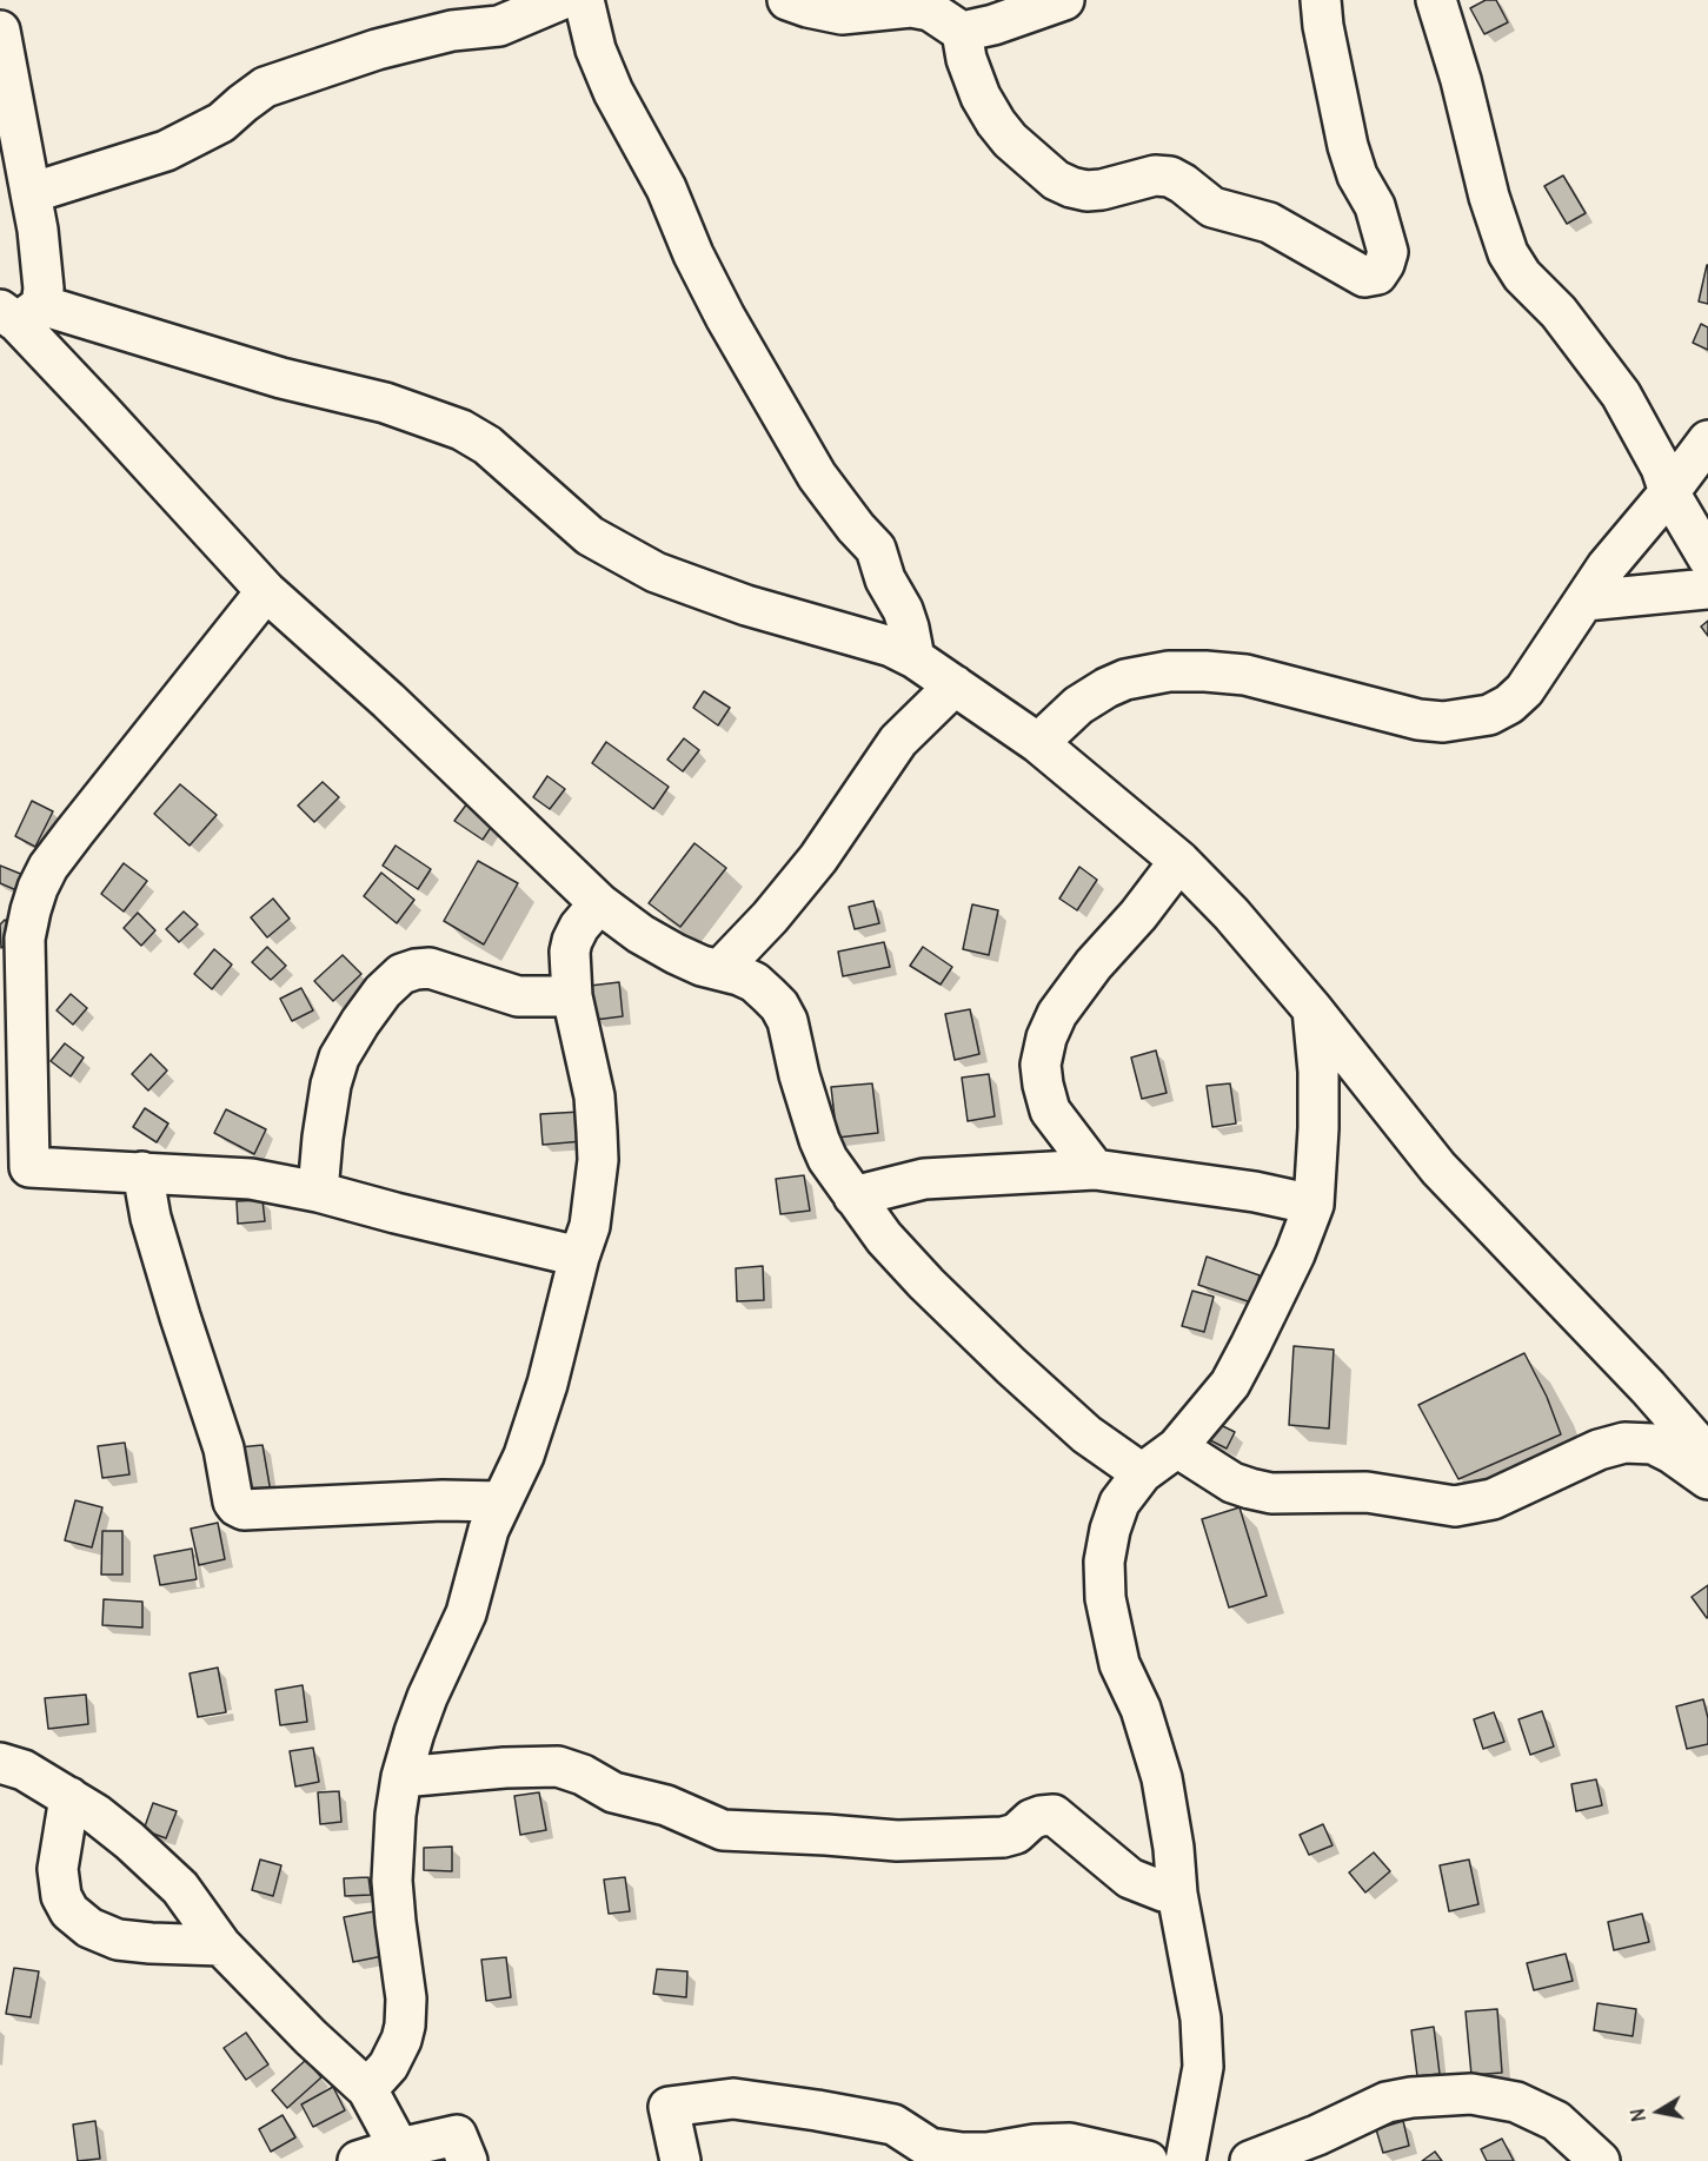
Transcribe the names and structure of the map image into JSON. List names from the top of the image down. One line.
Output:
{"north":"left"}
